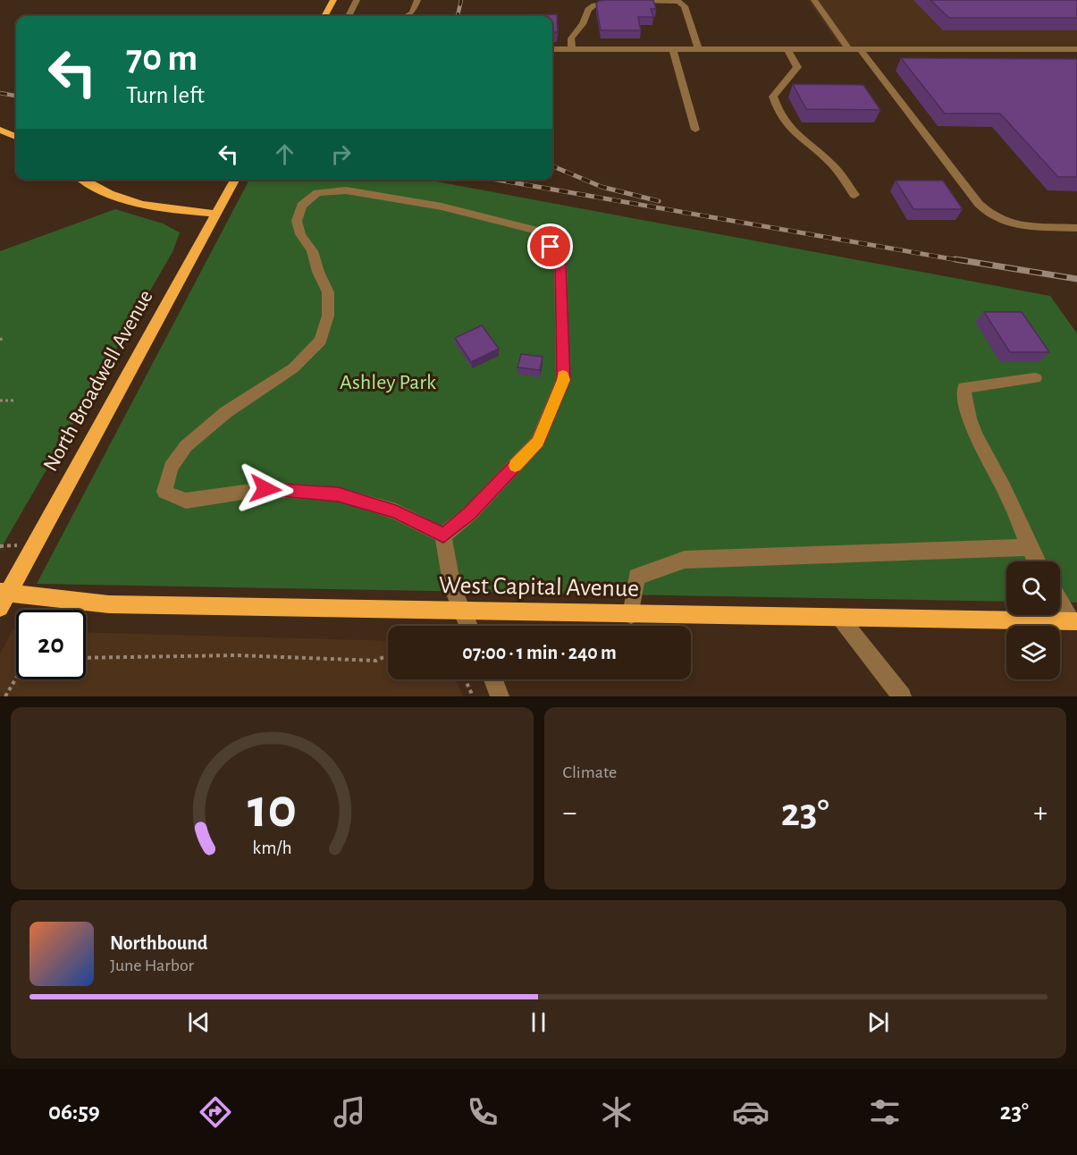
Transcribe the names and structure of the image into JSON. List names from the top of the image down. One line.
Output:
{"streets":{"main road":["North Broadwell Avenue","West Capital Avenue"]},"crossings":[["North Broadwell Avenue","West Capital Avenue"]],"parks":["Ashley Park"],"page":{"turn":["70 m","Turn left"],"limit":"20","trip":"07:00 · 1 min · 240 m","tile":"Climate","heat":["−","23°","+"],"song":["Northbound","June Harbor"],"tabs":["06:59","23°"],"gauge":["10","km/h"]}}
